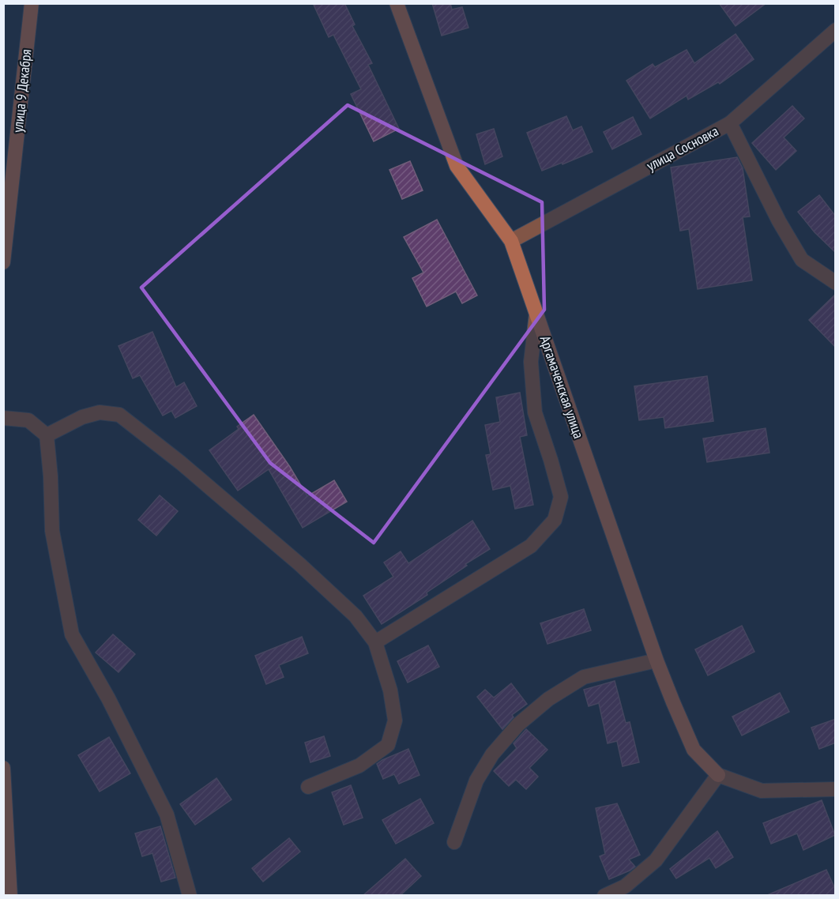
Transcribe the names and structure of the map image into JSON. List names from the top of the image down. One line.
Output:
{"streets":{"street":["улица 9 Декабря","улица Сосновка","Аргамаченская улица"]},"crossings":[["улица Сосновка","Аргамаченская улица"]]}
